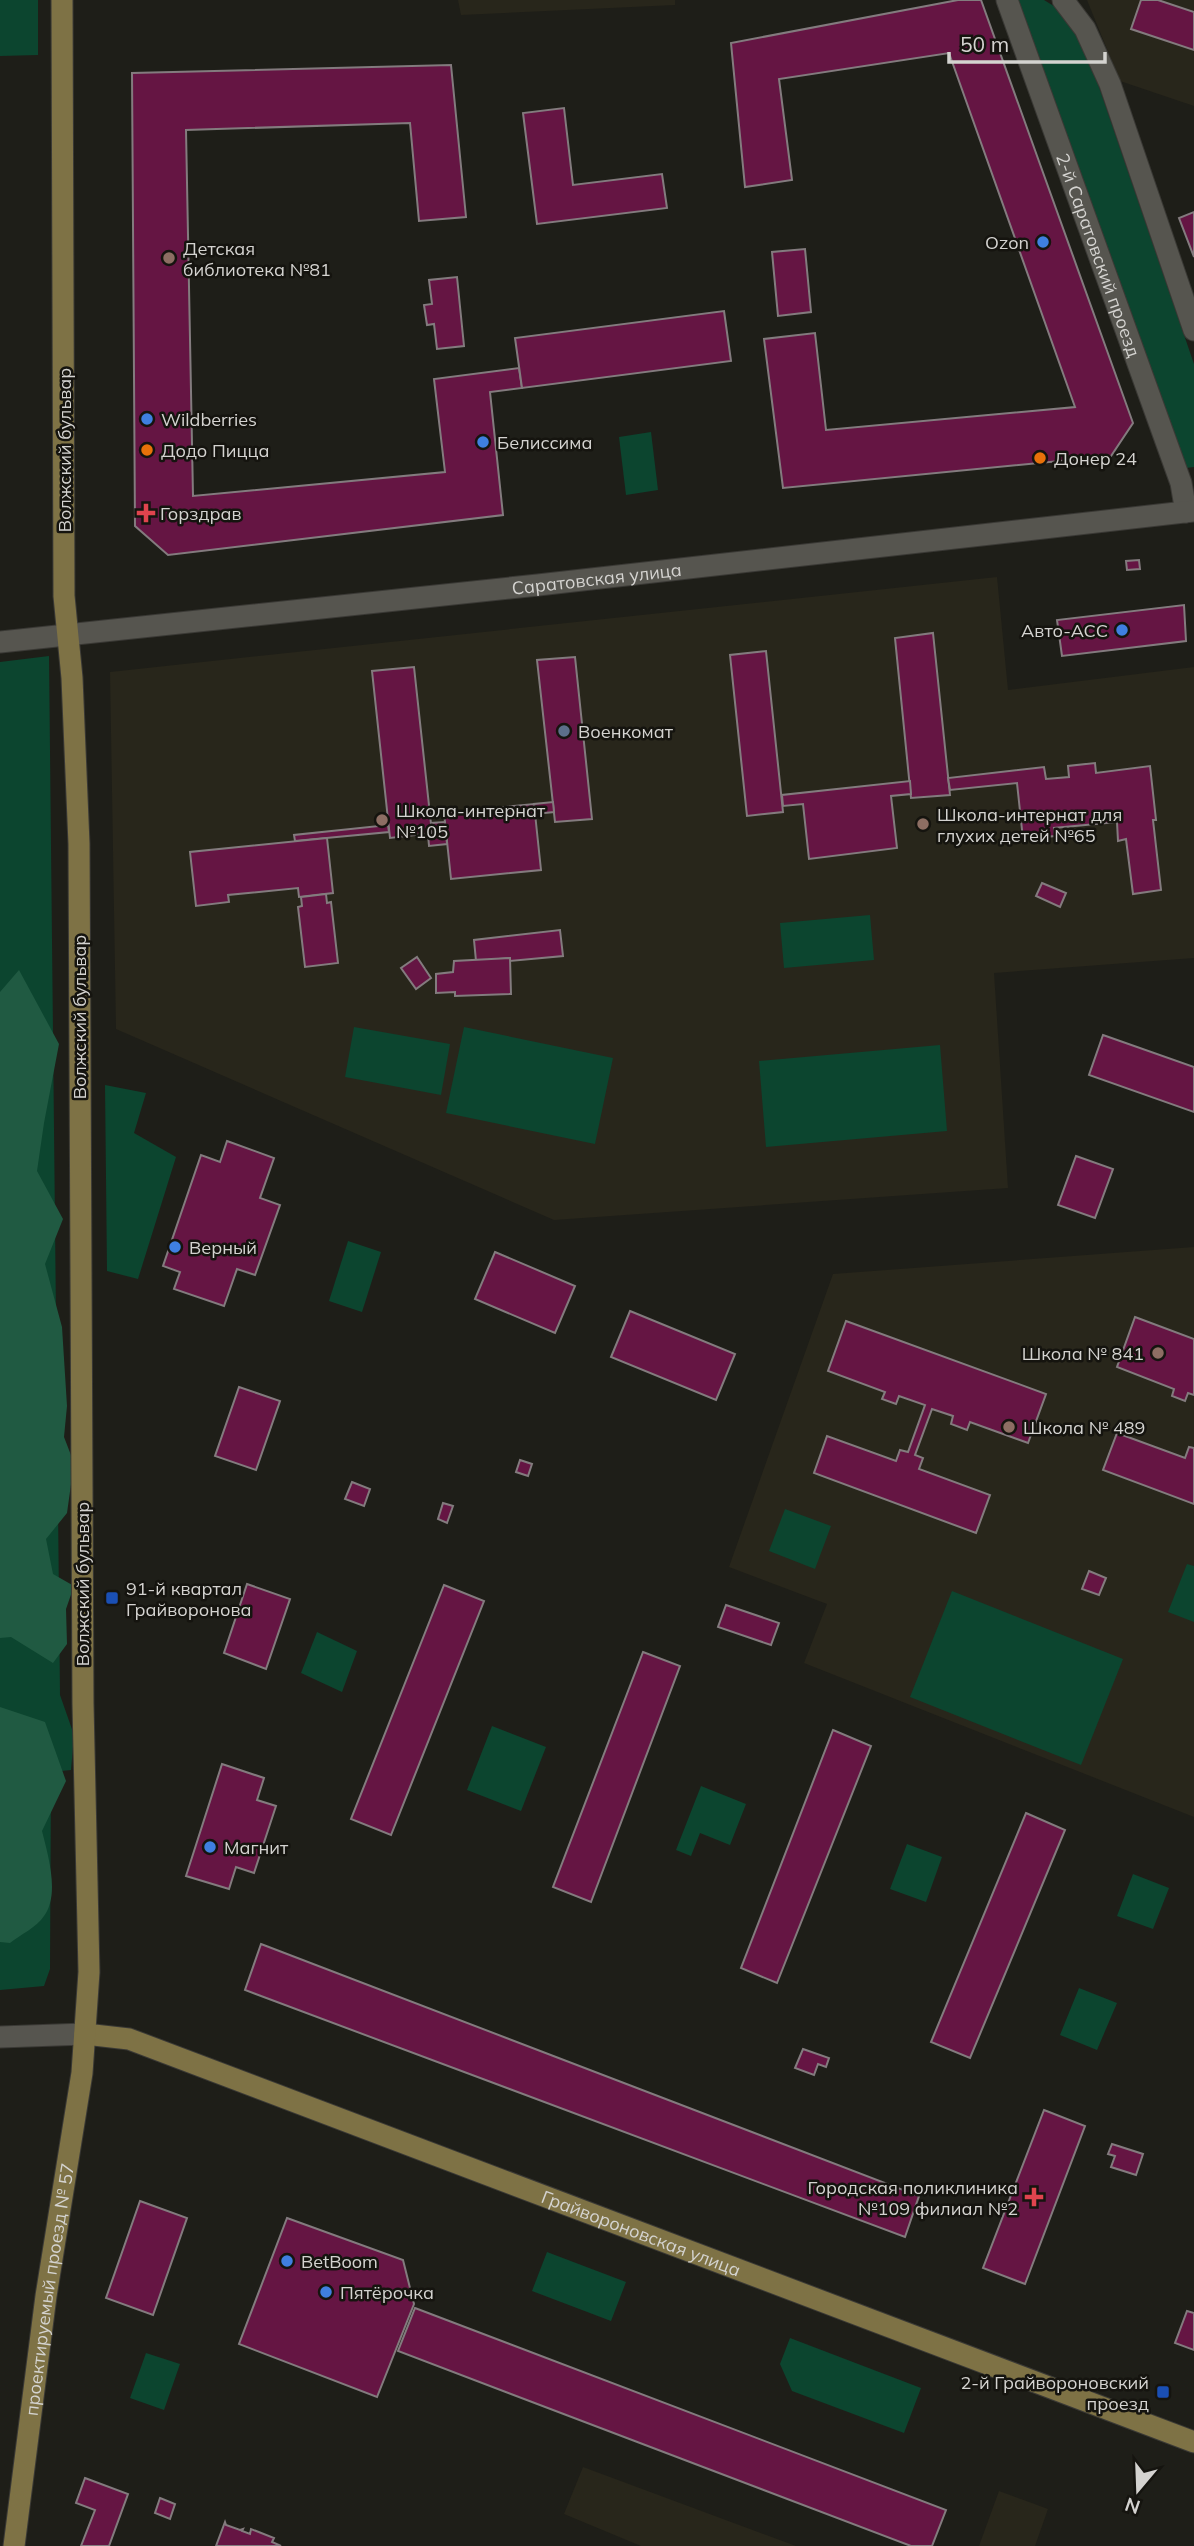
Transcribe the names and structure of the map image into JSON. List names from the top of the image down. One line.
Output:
{"streets":{"main road":["Волжский бульвар","Грайвороновская улица","проектируемый проезд № 57"],"street":["2-й Саратовский проезд","Саратовская улица"]},"crossings":[["2-й Саратовский проезд","Саратовская улица"],["Волжский бульвар","Саратовская улица"],["Волжский бульвар","Грайвороновская улица"],["Волжский бульвар","проектируемый проезд № 57"],["Грайвороновская улица","проектируемый проезд № 57"]],"places":{"other":["Ozon","Детская библиотека №81","Wildberries","Белиссима","Додо Пицца","Донер 24","Авто-АСС","Военкомат","Школа-интернат №105","Школа-интернат для глухих детей №65","Верный","Школа № 841","Школа № 489","Магнит","BetBoom","Пятёрочка"],"health":["Горздрав","Городская поликлиника №109 филиал №2"],"transit":["91-й квартал Грайворонова","2-й Грайвороновский проезд"]},"scale_bar":"50 m","north":"bottom"}
